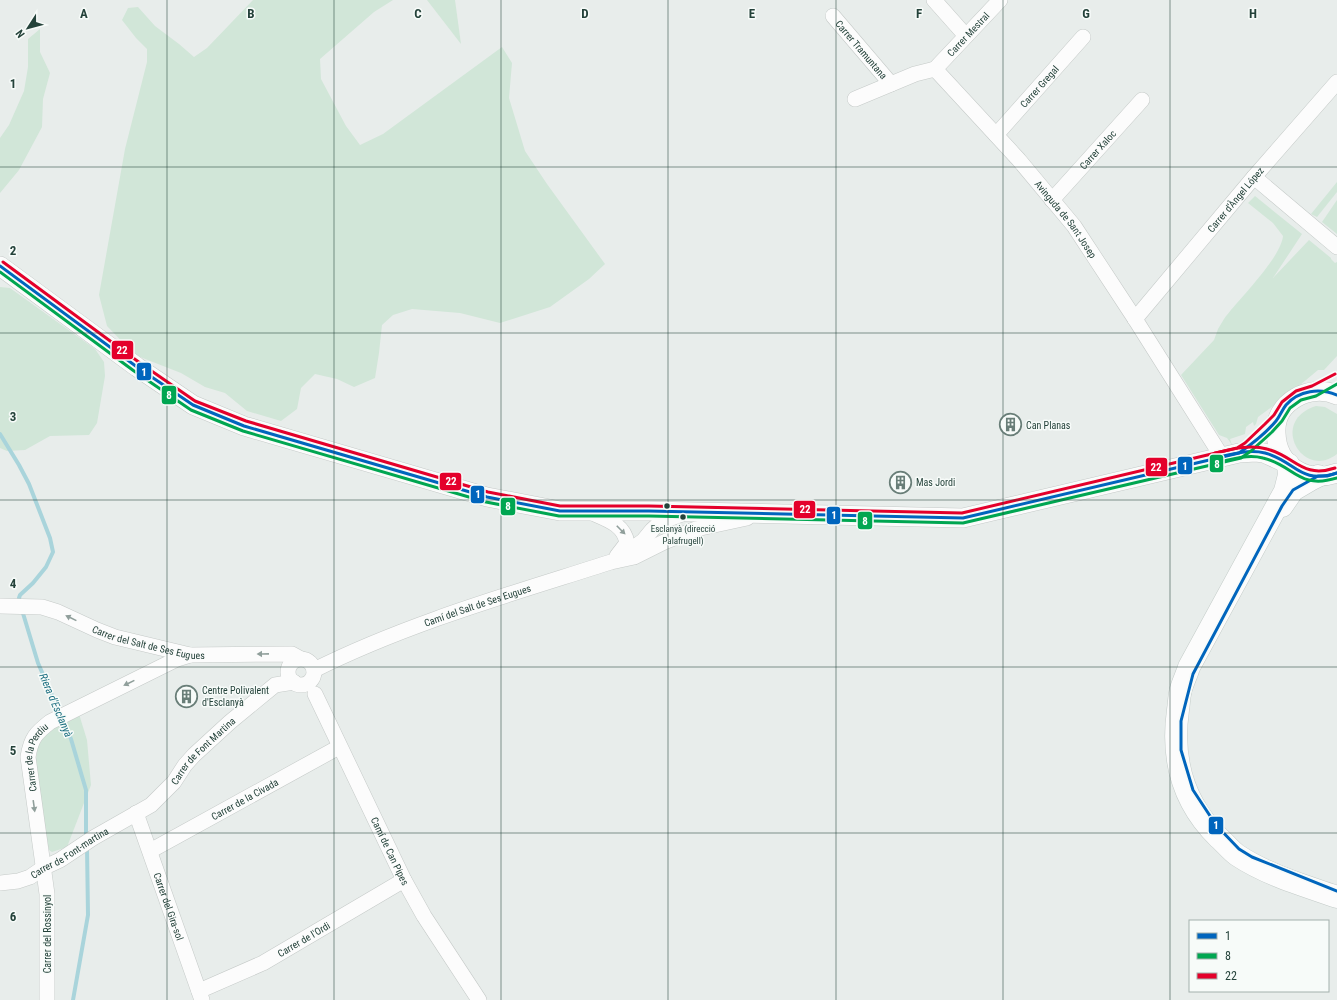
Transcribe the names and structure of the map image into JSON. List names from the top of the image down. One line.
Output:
{"streets":{"street":["Carrer Mestral","Carrer Tramuntana","Carrer Gregal","Carrer Xaloc","Carrer d'Àngel López","Avinguda de Sant Josep","Camí del Salt de Ses Eugues","Carrer del Salt de Ses Eugues","Carrer de Font Martina","Carrer de la Perdiu","Carrer de la Civada","Camí de Can Pipes","Carrer de Font-martina","Carrer del Gira-sol","Carrer del Rossinyol","Carrer de l'Ordi"]},"crossings":[["Carrer Mestral","Avinguda de Sant Josep"],["Carrer Gregal","Avinguda de Sant Josep"],["Carrer Xaloc","Avinguda de Sant Josep"],["Carrer d'Àngel López","Avinguda de Sant Josep"],["Camí del Salt de Ses Eugues","Carrer del Salt de Ses Eugues"],["Camí del Salt de Ses Eugues","Carrer de Font Martina"],["Camí del Salt de Ses Eugues","Camí de Can Pipes"],["Carrer del Salt de Ses Eugues","Carrer de Font Martina"],["Carrer del Salt de Ses Eugues","Carrer de la Perdiu"],["Carrer del Salt de Ses Eugues","Camí de Can Pipes"],["Carrer de Font Martina","Camí de Can Pipes"],["Carrer de Font Martina","Carrer de Font-martina"],["Carrer de Font Martina","Carrer del Gira-sol"],["Carrer de la Perdiu","Carrer de Font-martina"],["Carrer de la Perdiu","Carrer del Rossinyol"],["Carrer de la Civada","Camí de Can Pipes"],["Carrer de la Civada","Carrer del Gira-sol"],["Camí de Can Pipes","Carrer de l'Ordi"],["Carrer de Font-martina","Carrer del Gira-sol"],["Carrer de Font-martina","Carrer del Rossinyol"],["Carrer del Gira-sol","Carrer de l'Ordi"]],"one_way":["Carrer del Salt de Ses Eugues","Carrer de la Perdiu"],"water":["Riera d'Esclanyà"],"places":{"building":["Can Planas","Mas Jordi","Centre Polivalent d'Esclanyà"],"other":["Esclanyà (direcció Palafrugell)"]},"lines":["transit line 22","transit line 1","transit line 8"],"legend":["1","8","22"],"north":"bottom left","grid":{"columns":["A","B","C","D","E","F","G","H"],"rows":["1","2","3","4","5","6"]}}
